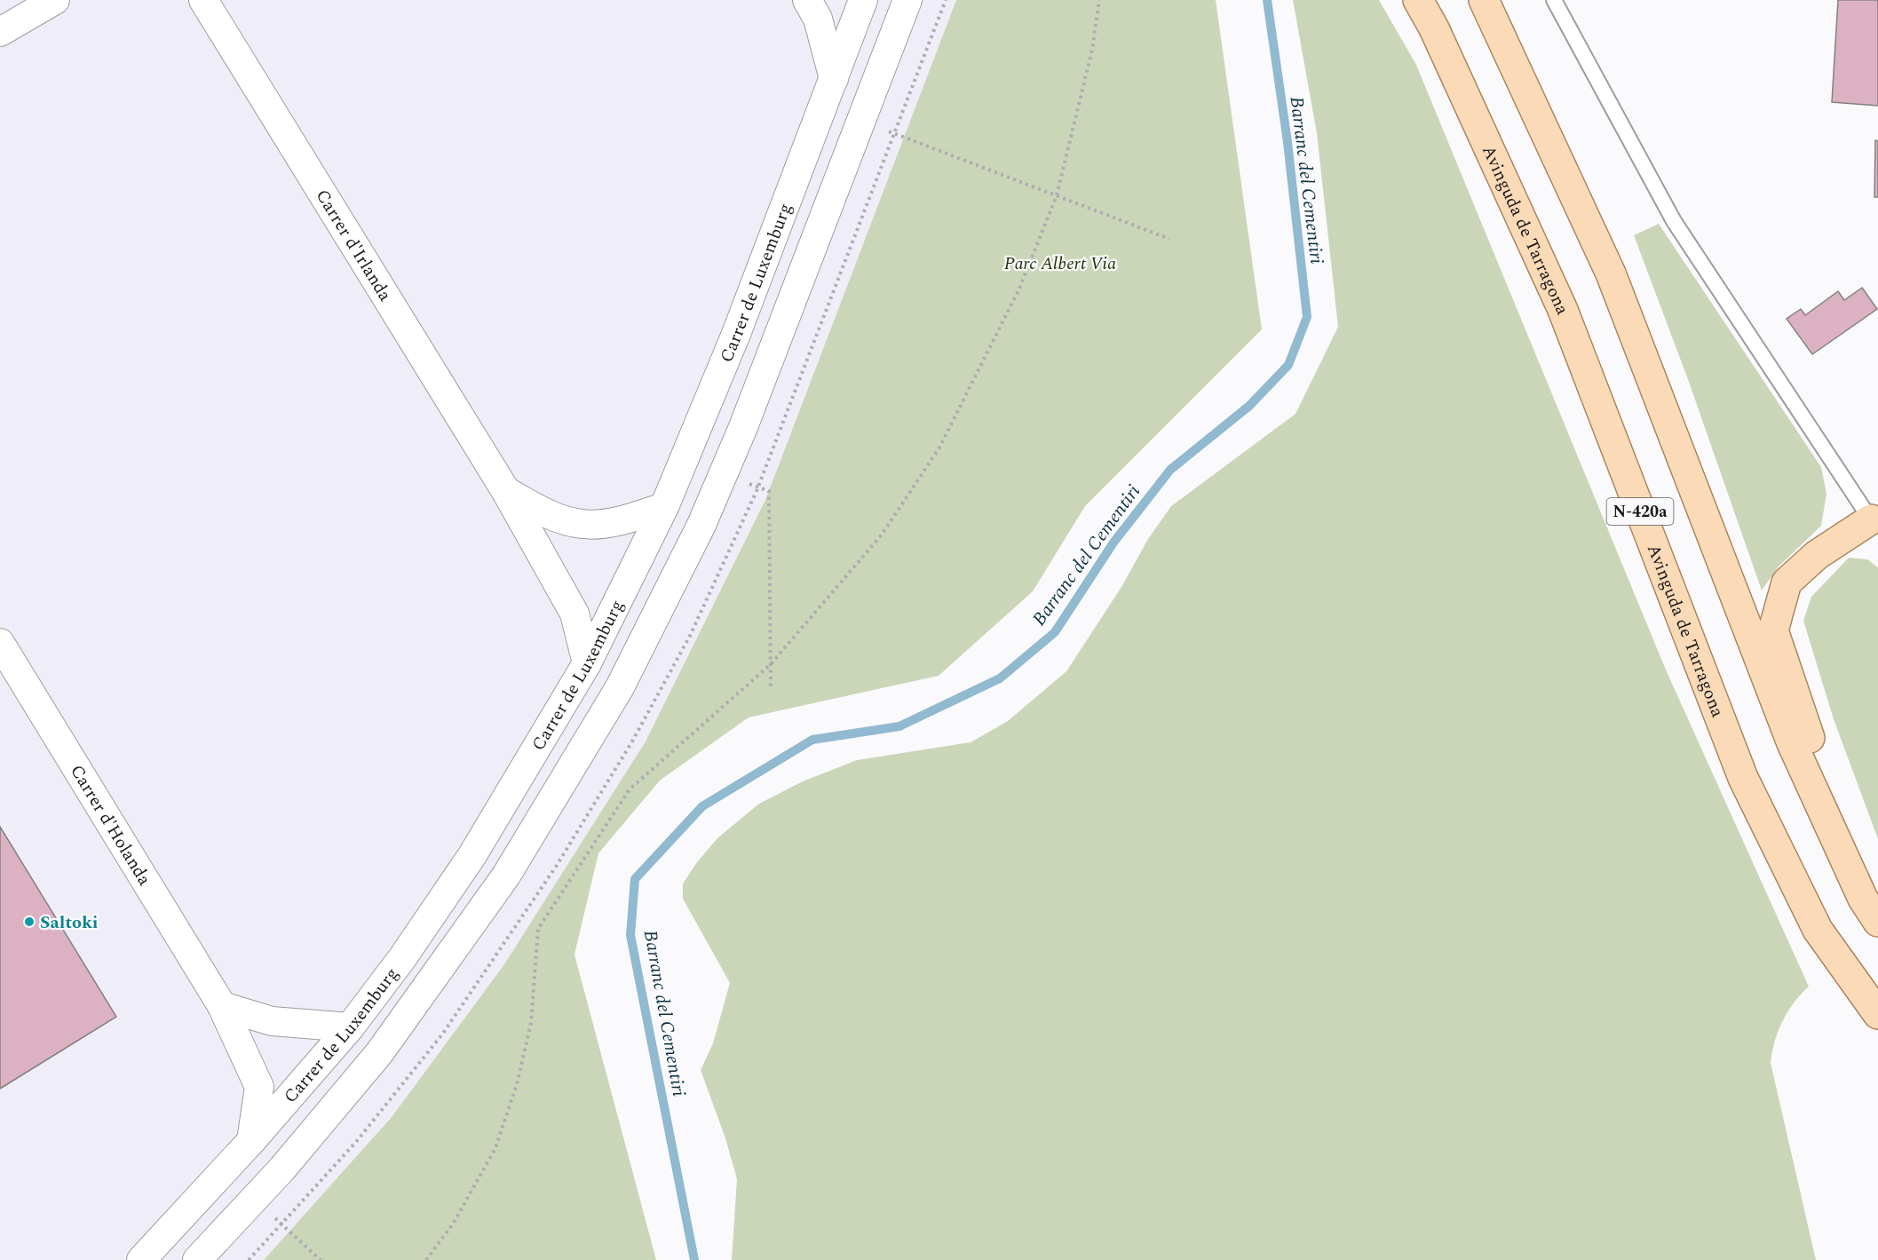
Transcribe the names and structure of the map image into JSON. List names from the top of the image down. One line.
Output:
{"streets":{"main road":["Avinguda de Tarragona","N-420a"],"street":["Carrer d'Irlanda","Carrer de Luxemburg","Carrer d'Holanda"]},"crossings":[["Carrer d'Irlanda","Carrer de Luxemburg"],["Carrer de Luxemburg","Carrer d'Holanda"]],"water":["Barranc del Cementiri"],"parks":["Parc Albert Via"],"places":["Saltoki"]}
